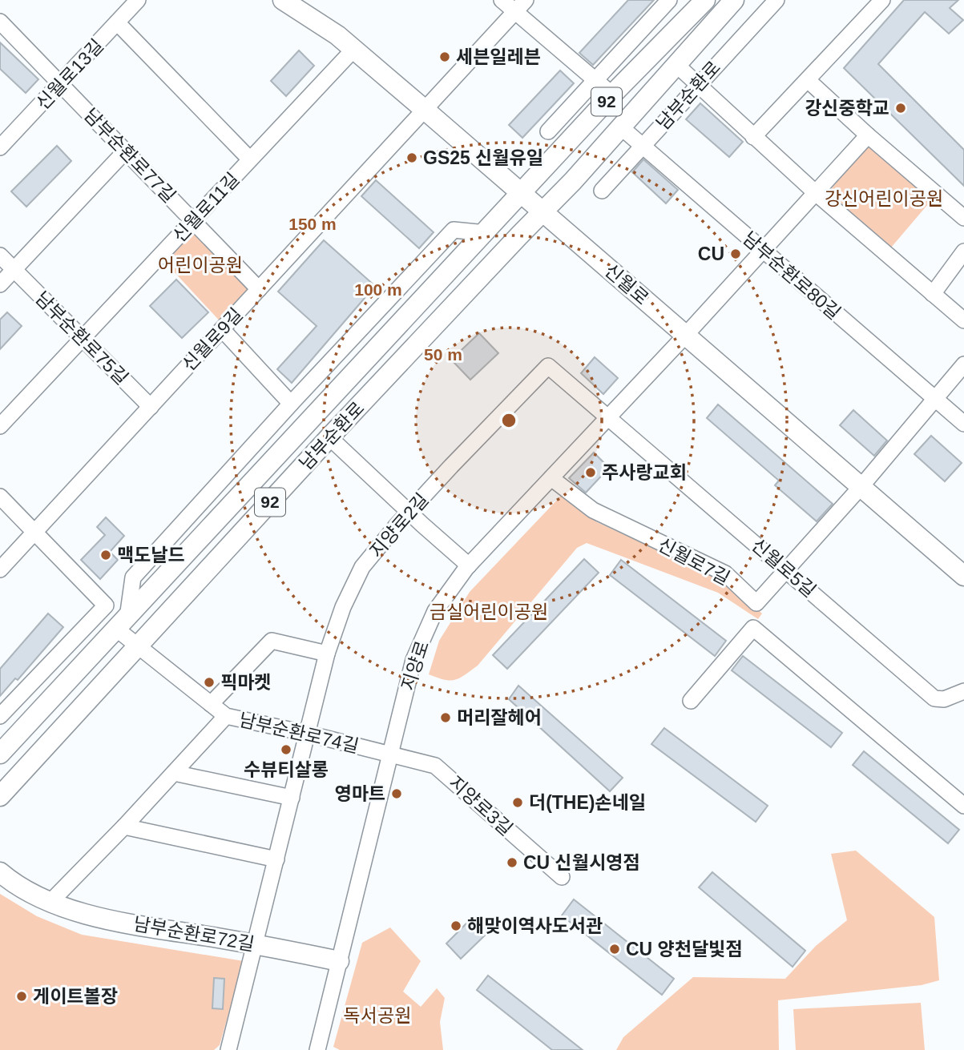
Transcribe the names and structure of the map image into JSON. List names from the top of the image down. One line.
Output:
{"streets":{"main road":["남부순환로","92","신월로","남부순환로72길"],"street":["신월로13길","남부순환로77길","신월로11길","남부순환로80길","남부순환로75길","신월로9길","지양로2길","신월로7길","신월로5길","지양로","남부순환로74길","지양로3길"]},"crossings":[["신월로13길","남부순환로77길"],["신월로13길","신월로11길"],["남부순환로","남부순환로80길"],["남부순환로","신월로"],["남부순환로","남부순환로74길"],["남부순환로77길","신월로11길"],["남부순환로77길","신월로9길"],["신월로11길","신월로"],["신월로11길","남부순환로75길"],["남부순환로80길","신월로7길"],["남부순환로80길","지양로"],["신월로","신월로9길"],["신월로","신월로7길"],["신월로","지양로"],["남부순환로75길","신월로9길"],["지양로2길","신월로5길"],["지양로2길","지양로"],["지양로2길","남부순환로74길"],["지양로2길","남부순환로72길"],["신월로7길","신월로5길"],["신월로7길","지양로"],["신월로5길","지양로"],["지양로","남부순환로74길"],["지양로","지양로3길"],["지양로","남부순환로72길"],["남부순환로74길","지양로3길"]],"parks":["강신어린이공원","어린이공원","금실어린이공원","독서공원"],"places":["세븐일레븐","강신중학교","GS25 신월유일","CU","주사랑교회","맥도날드","픽마켓","머리잘헤어","수뷰티살롱","영마트","더(THE)손네일","CU 신월시영점","해맞이역사도서관","CU 양천달빛점","게이트볼장"],"rings":["150 m","100 m","50 m"]}
